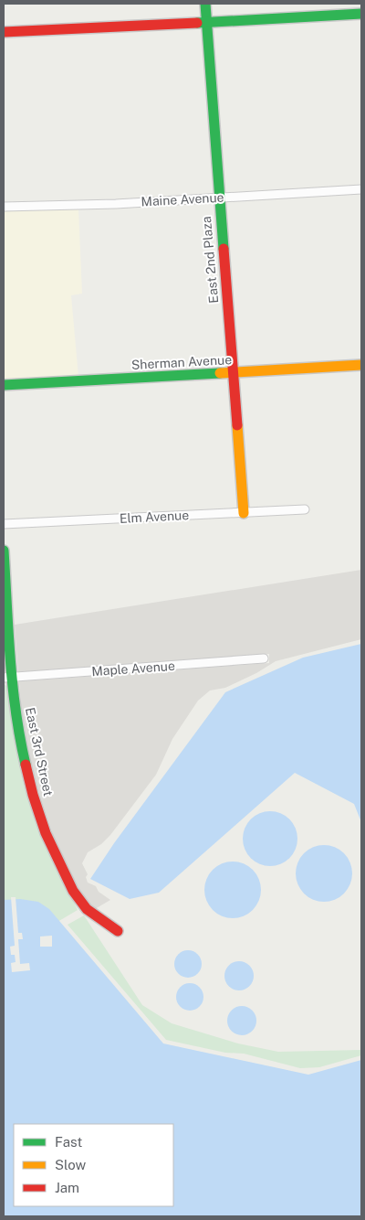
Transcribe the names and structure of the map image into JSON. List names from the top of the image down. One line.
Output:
{"streets":{"street":["Maine Avenue","East 2nd Plaza","Sherman Avenue","Elm Avenue","Maple Avenue","East 3rd Street"]},"crossings":[["Maine Avenue","East 2nd Plaza"],["East 2nd Plaza","Sherman Avenue"],["East 2nd Plaza","Elm Avenue"],["Maple Avenue","East 3rd Street"]],"legend":["Fast","Slow","Jam"]}
